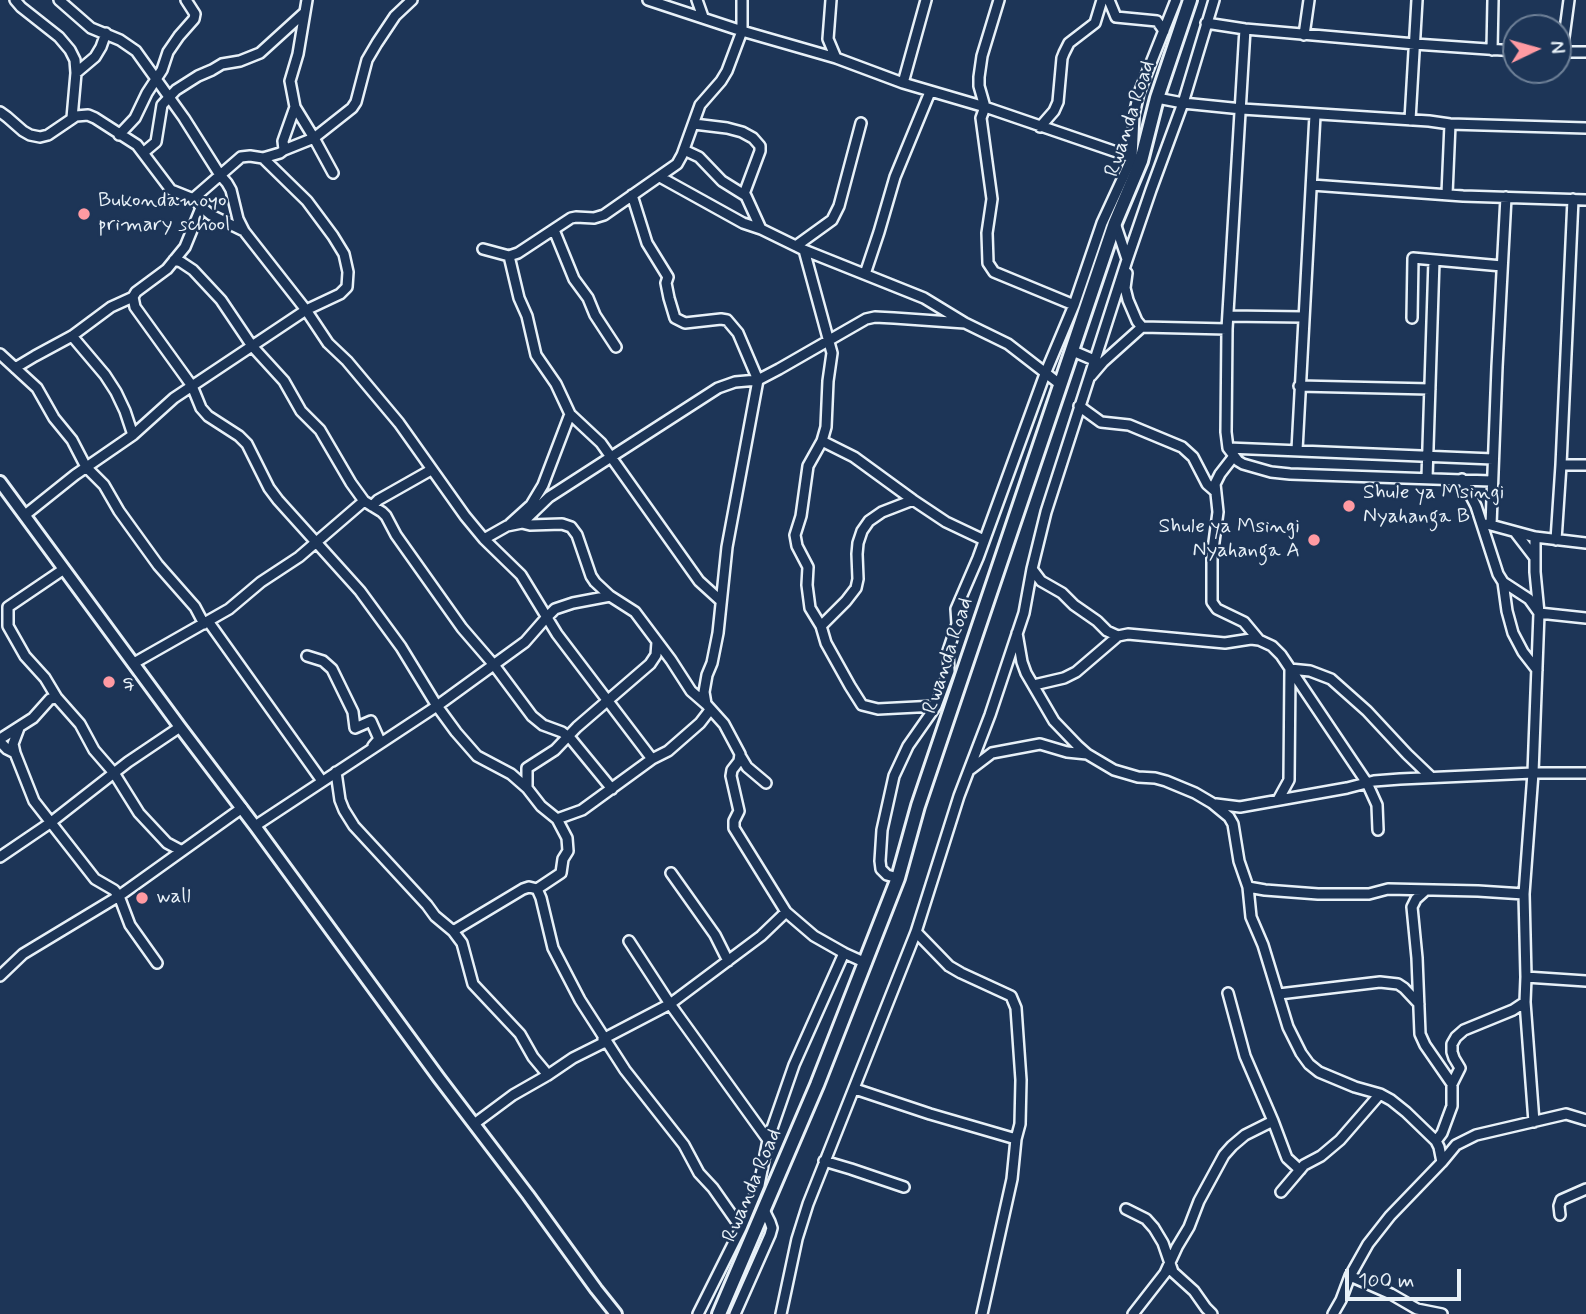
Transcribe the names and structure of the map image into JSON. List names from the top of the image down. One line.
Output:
{"streets":{"highway":["Rwanda Road"]},"places":["Bukondamoyo primary school","Shule ya Msingi Nyahanga B","Shule ya Msingi Nyahanga A","q","wall"],"scale_bar":"100 m","north":"right"}
